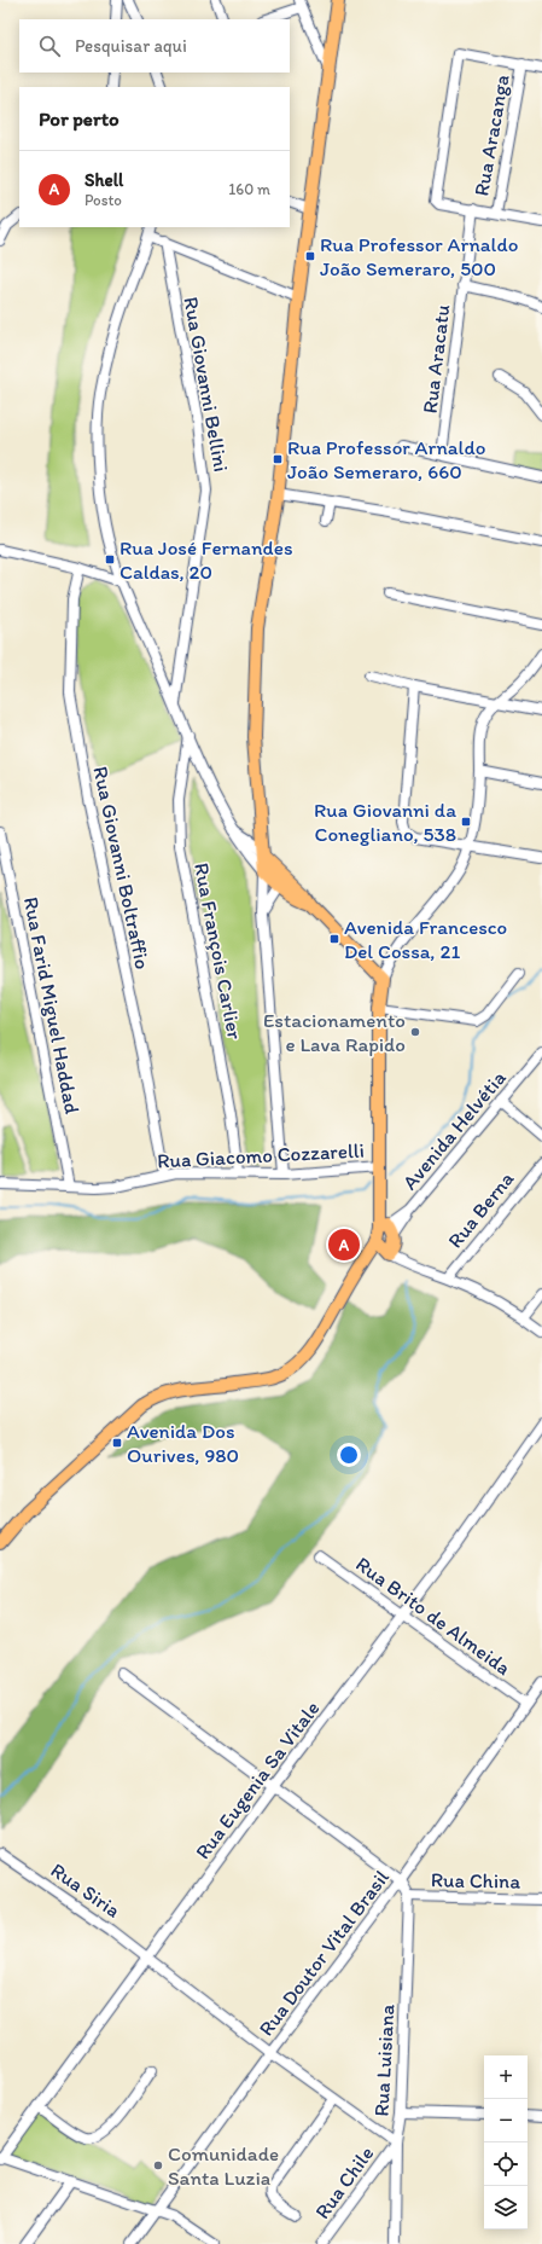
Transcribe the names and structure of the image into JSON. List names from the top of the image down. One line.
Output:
{"streets":{"street":["Rua Aracanga","Rua Aracatu","Rua Giovanni Bellini","Rua Giovanni Boltraffio","Rua François Carlier","Rua Farid Miguel Haddad","Avenida Helvétia","Rua Giacomo Cozzarelli","Rua Berna","Rua Brito de Almeida","Rua Eugenia Sa Vitale","Rua China","Rua Siria","Rua Doutor Vital Brasil","Rua Luisiana","Rua Chile"]},"crossings":[["Rua Giovanni Boltraffio","Rua Giacomo Cozzarelli"],["Rua François Carlier","Rua Giacomo Cozzarelli"],["Rua Farid Miguel Haddad","Rua Giacomo Cozzarelli"],["Rua Brito de Almeida","Rua Eugenia Sa Vitale"],["Rua Brito de Almeida","Rua Doutor Vital Brasil"],["Rua Eugenia Sa Vitale","Rua Siria"],["Rua China","Rua Luisiana"],["Rua Siria","Rua Doutor Vital Brasil"],["Rua Siria","Rua Luisiana"],["Rua Siria","Rua Chile"],["Rua Doutor Vital Brasil","Rua Luisiana"],["Rua Luisiana","Rua Chile"]],"places":{"transit":["Rua Professor Arnaldo João Semeraro, 500","Rua Professor Arnaldo João Semeraro, 660","Rua José Fernandes Caldas, 20","Rua Giovanni da Conegliano, 538","Avenida Francesco Del Cossa, 21","Avenida Dos Ourives, 980"],"other":["Estacionamento e Lava Rapido","Comunidade Santa Luzia"]},"page":{"search":"Pesquisar aqui","heading":"Por perto","list":[{"mark":"A","name":"Shell","note":"Posto","value":"160 m"}],"pins":"A","map_buttons":["+","−"]}}
